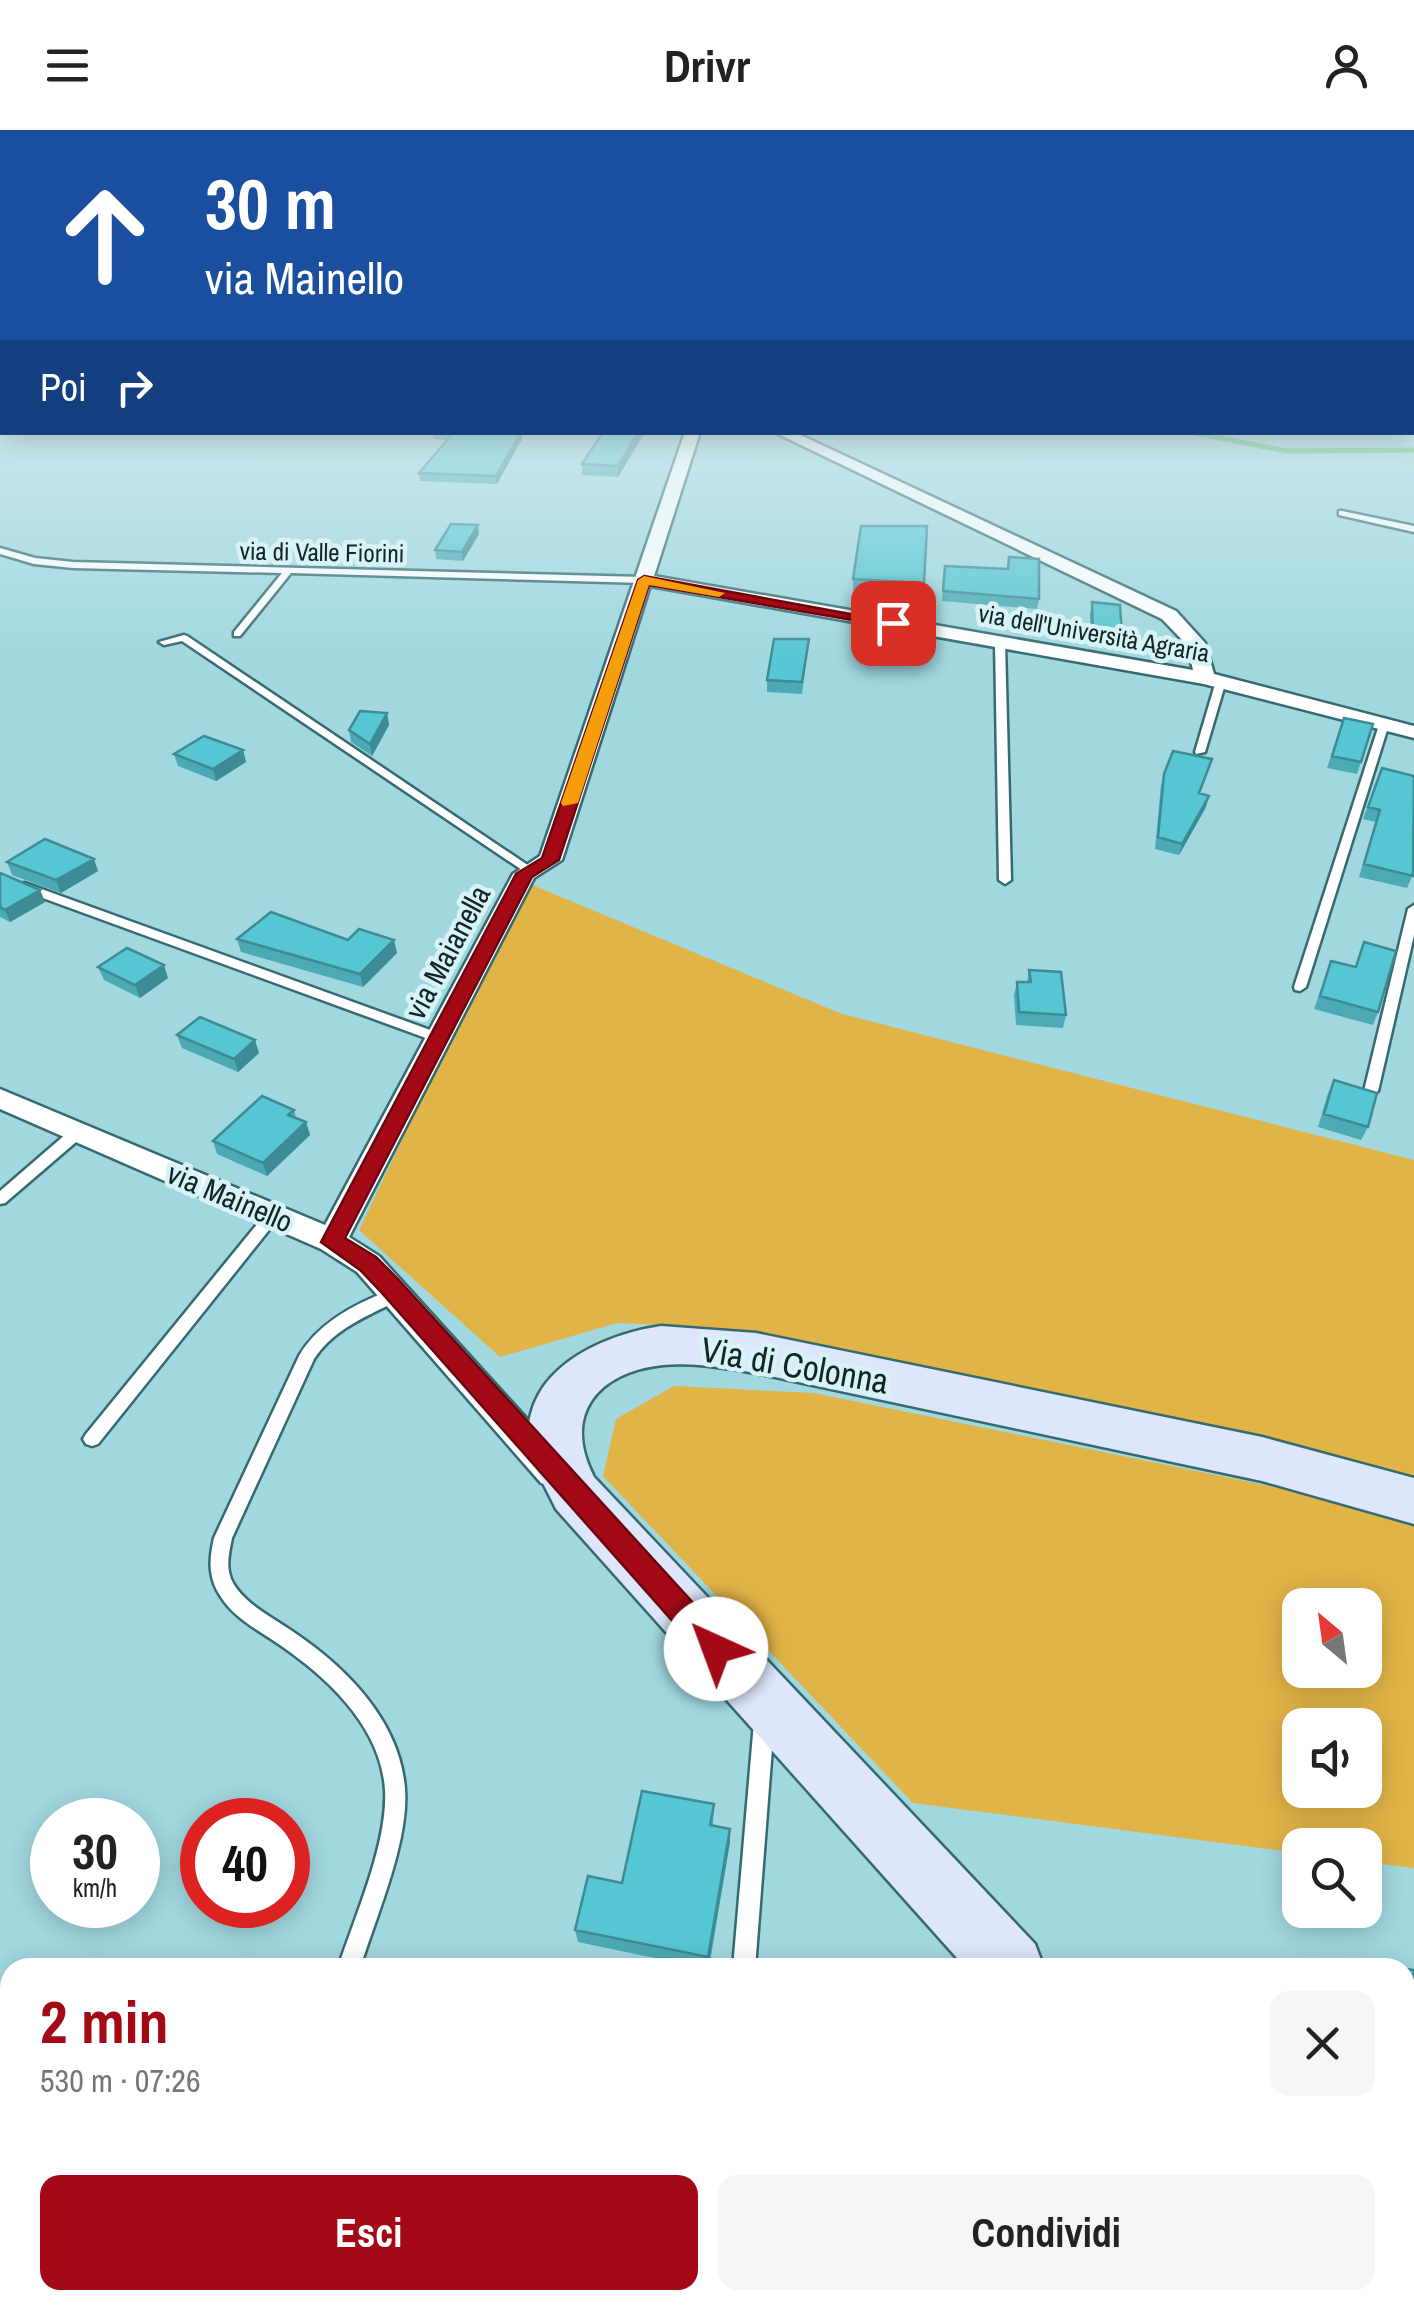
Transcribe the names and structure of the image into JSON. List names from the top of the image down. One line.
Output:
{"streets":{"street":["via dell'Università Agraria","via Maianella","via Mainello","Via di Colonna"],"lane":["via di Valle Fiorini"]},"crossings":[["via di Valle Fiorini","via dell'Università Agraria"],["via di Valle Fiorini","via Maianella"],["via dell'Università Agraria","via Maianella"],["via Maianella","via Mainello"],["via Mainello","Via di Colonna"]],"north":"top left","page":{"header":"Drivr","turn":["30 m","via Mainello"],"then":"Poi","speed":"30 km/h","limit":"40","heading":["2 min","530 m · 07:26"],"buttons":["Esci","Condividi"]}}
